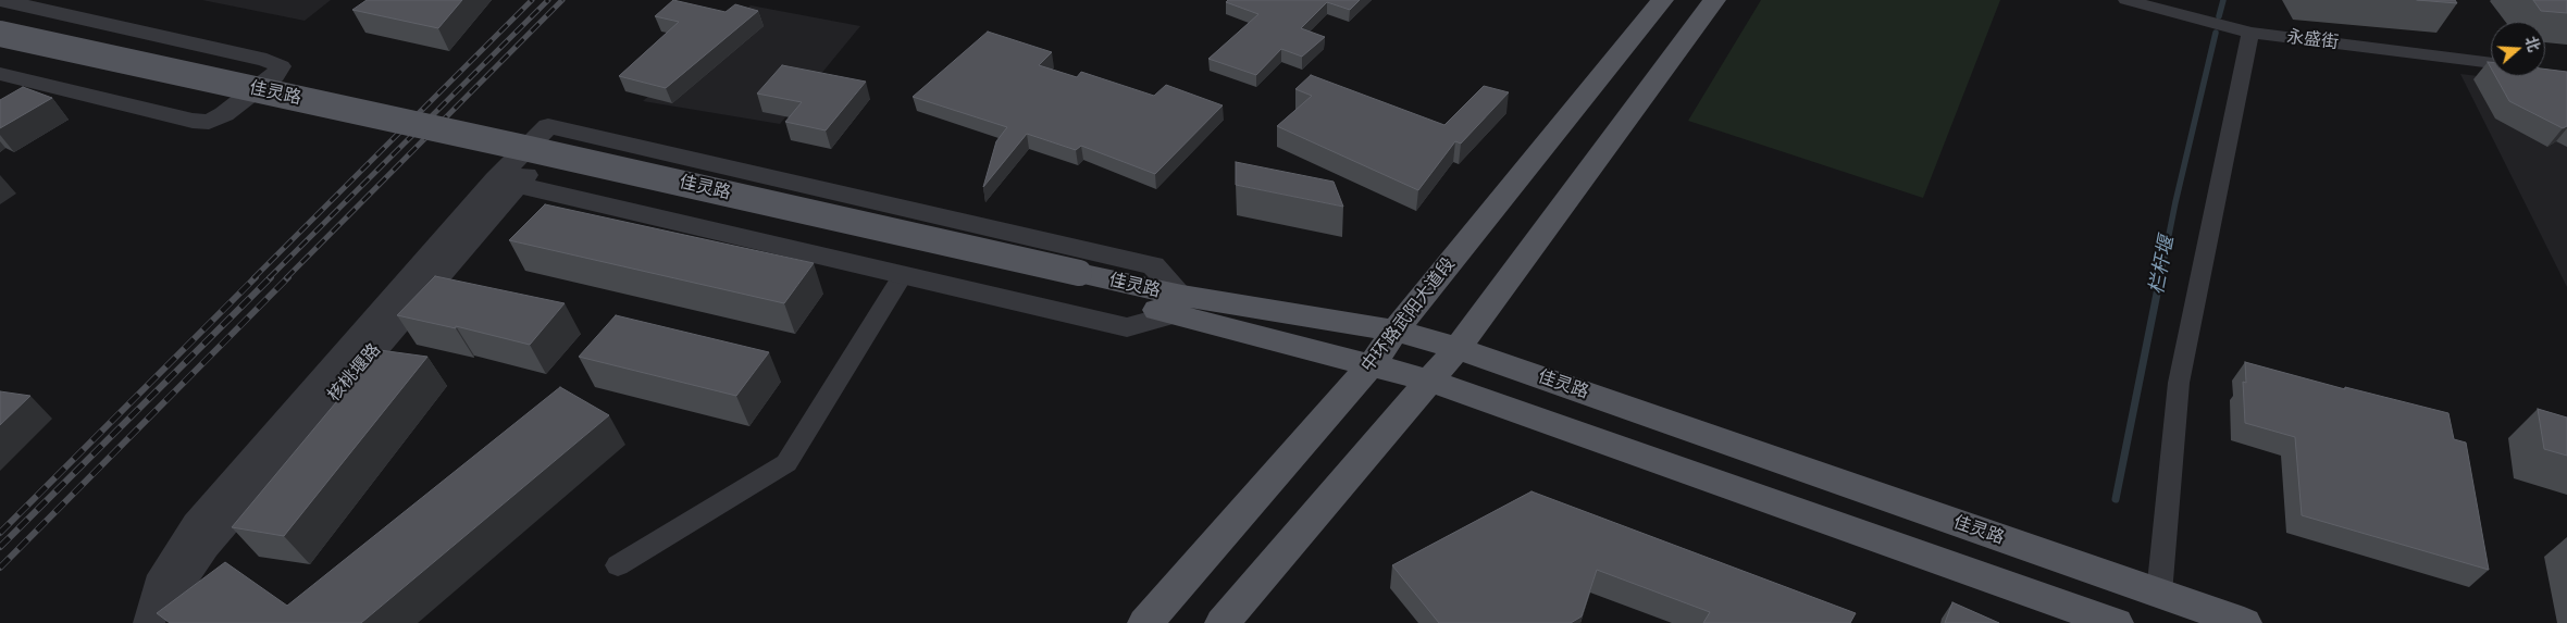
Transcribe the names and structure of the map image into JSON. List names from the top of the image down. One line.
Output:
{"streets":{"main road":["佳灵路","中环路武阳大道段"],"street":["永盛街","核桃堰路"]},"crossings":[["佳灵路","中环路武阳大道段"],["佳灵路","核桃堰路"]],"water":["栏杆堰"],"north":"right"}
